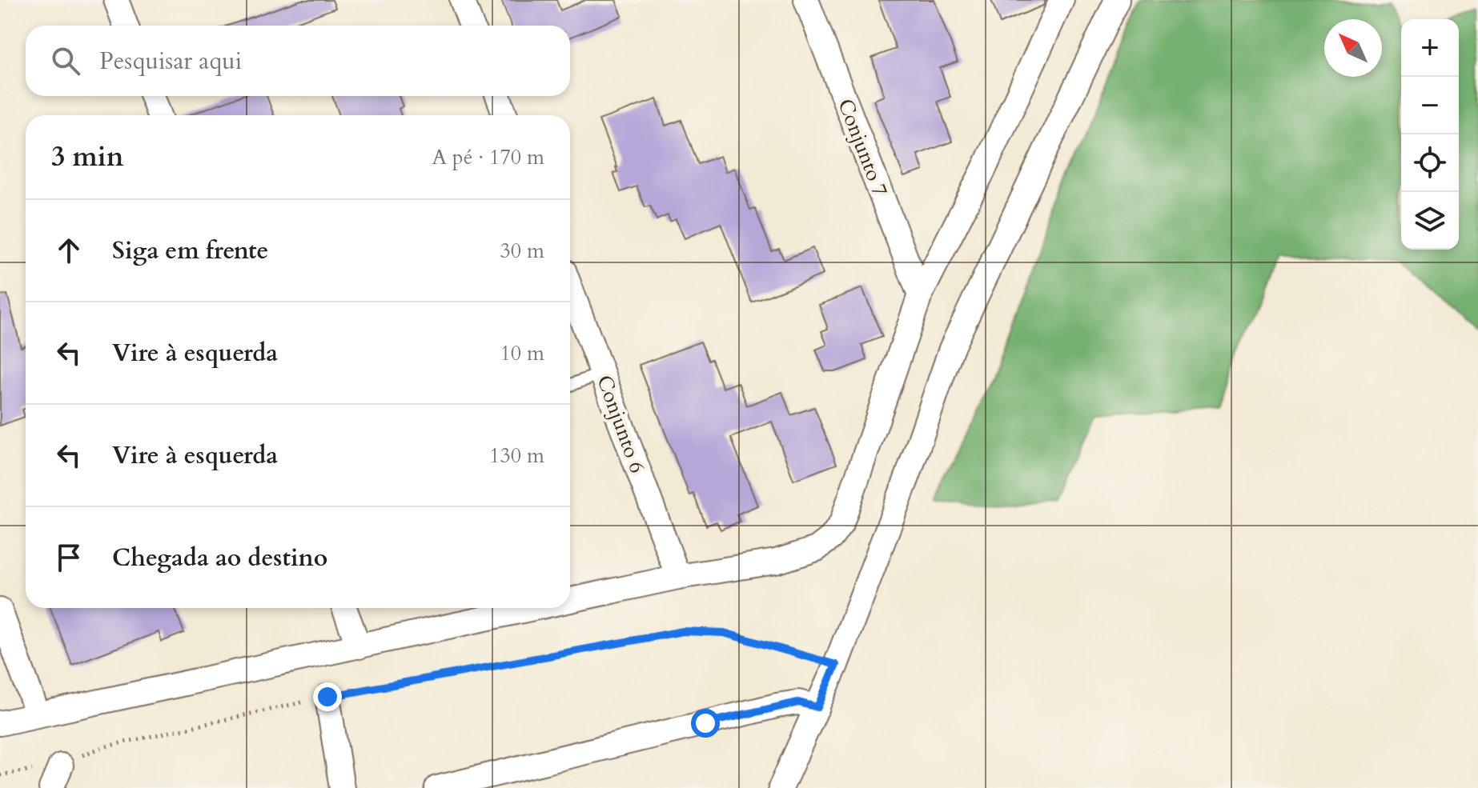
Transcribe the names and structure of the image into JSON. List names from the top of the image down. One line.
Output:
{"streets":{"street":["Conjunto 7","Conjunto 6"]},"north":"top left","page":{"map_buttons":["+","−"],"search":"Pesquisar aqui","heading":["3 min","A pé · 170 m"],"list":[["Siga em frente","30 m"],["Vire à esquerda","10 m"],["Vire à esquerda","130 m"],"Chegada ao destino"]}}
